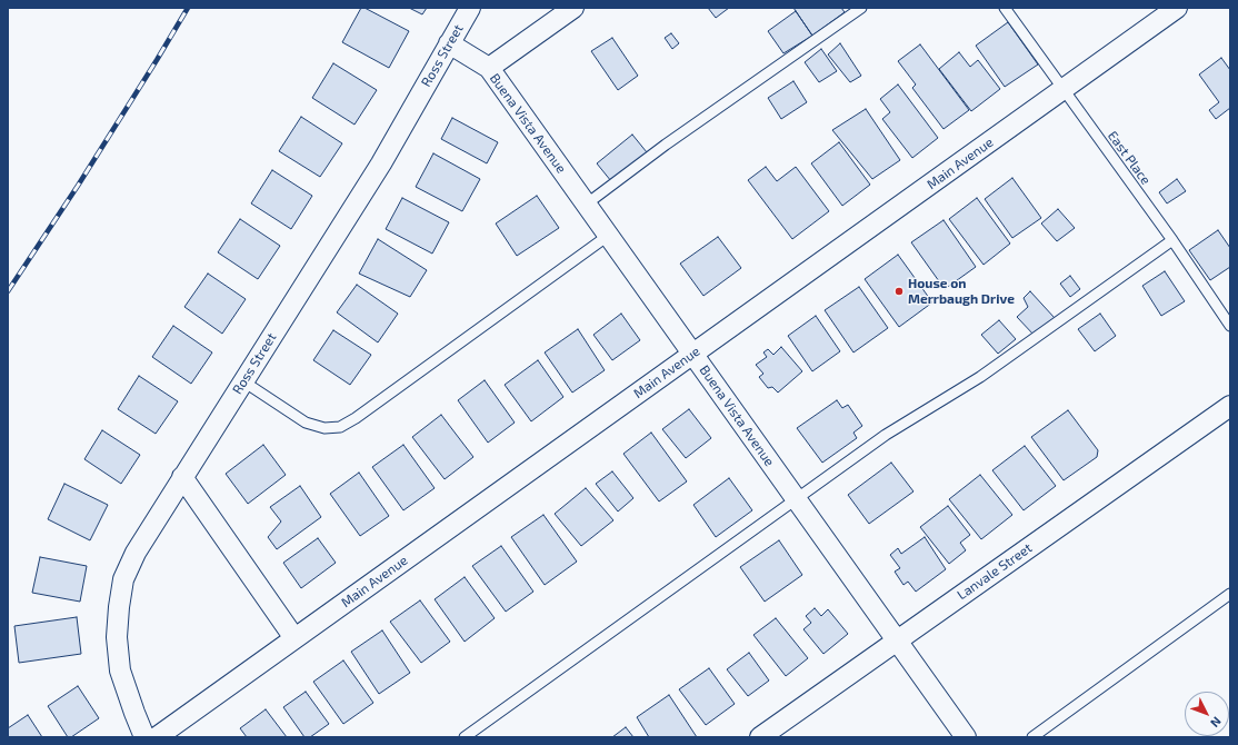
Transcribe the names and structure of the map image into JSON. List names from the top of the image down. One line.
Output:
{"streets":{"street":["Ross Street","Buena Vista Avenue","Main Avenue","Lanvale Street"],"lane":["East Place"]},"crossings":[["Ross Street","Buena Vista Avenue"],["Buena Vista Avenue","Main Avenue"],["Buena Vista Avenue","Lanvale Street"],["East Place","Main Avenue"]],"places":["House on Merrbaugh Drive"],"north":"bottom right"}
